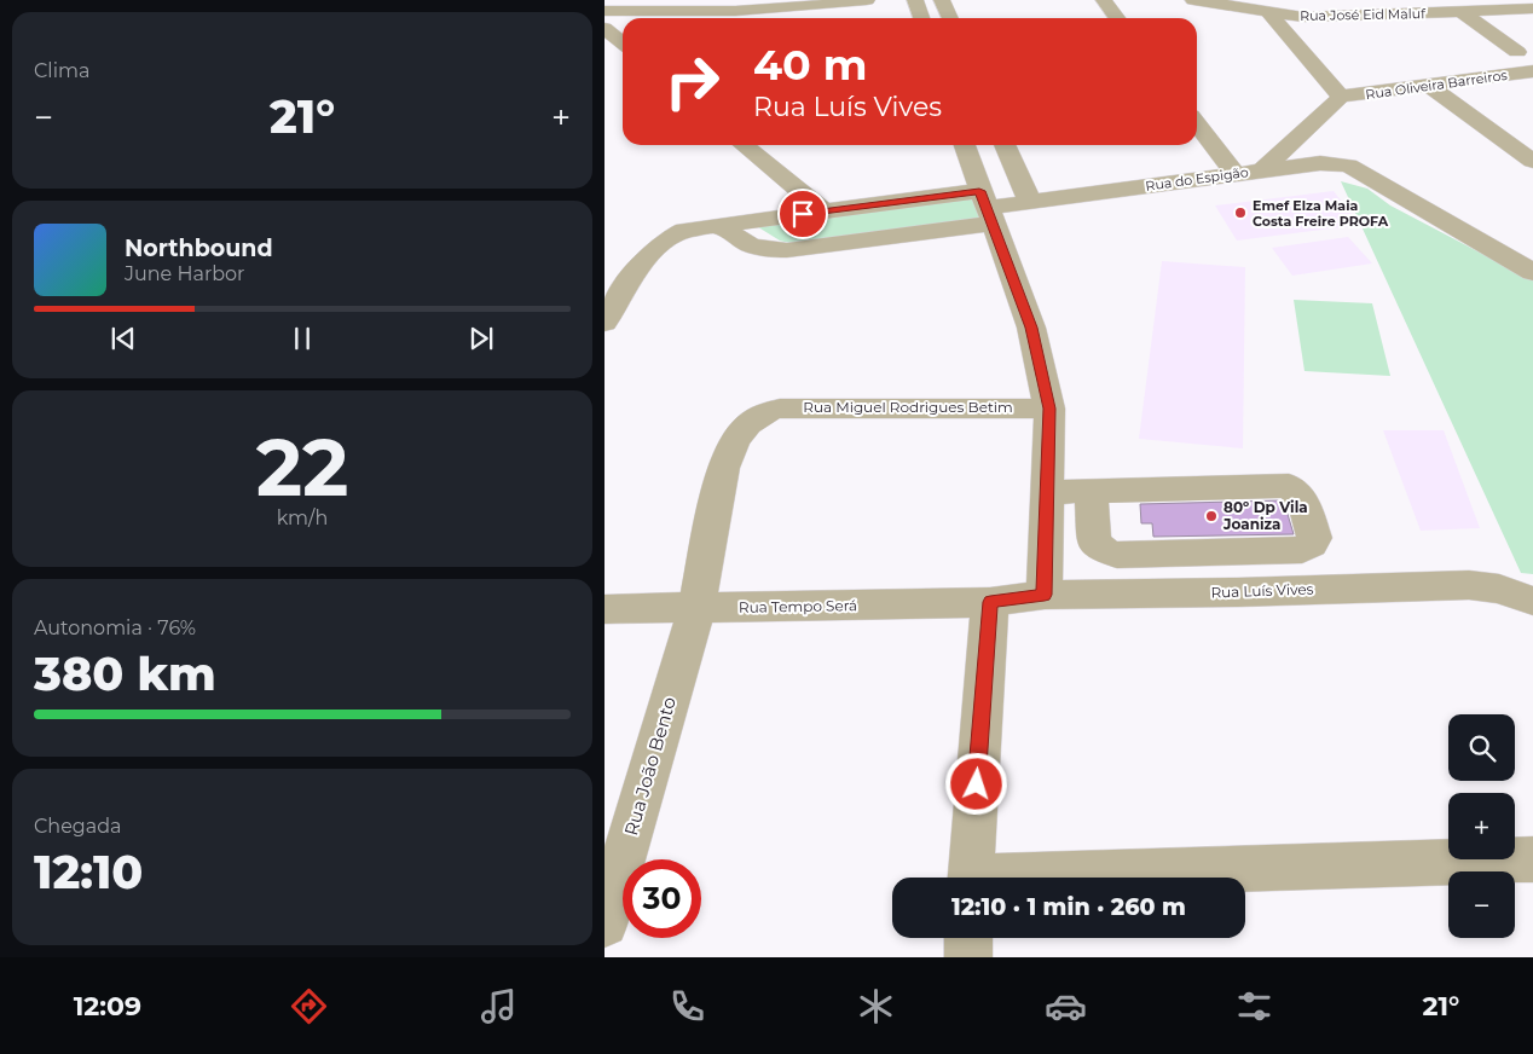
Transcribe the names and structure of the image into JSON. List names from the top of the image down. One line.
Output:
{"streets":{"street":["Rua José Eid Maluf","Rua Oliveira Barreiros","Rua do Espigão","Rua Miguel Rodrigues Betim","Rua Luís Vives","Rua Tempo Será","Rua João Bento"]},"crossings":[["Rua Oliveira Barreiros","Rua do Espigão"],["Rua Miguel Rodrigues Betim","Rua João Bento"],["Rua Luís Vives","Rua Tempo Será"],["Rua Tempo Será","Rua João Bento"]],"places":["Emef Elza Maia Costa Freire PROFA","80º Dp Vila Joaniza"],"page":{"tile":["Clima",["22","km/h"],["Autonomia · 76%","380 km"],["Chegada","12:10"]],"turn":["40 m","Rua Luís Vives"],"heat":["−","21°","+"],"song":["Northbound","June Harbor"],"map_buttons":["+","−"],"limit":"30","trip":"12:10 · 1 min · 260 m","tabs":["12:09","21°"]}}
